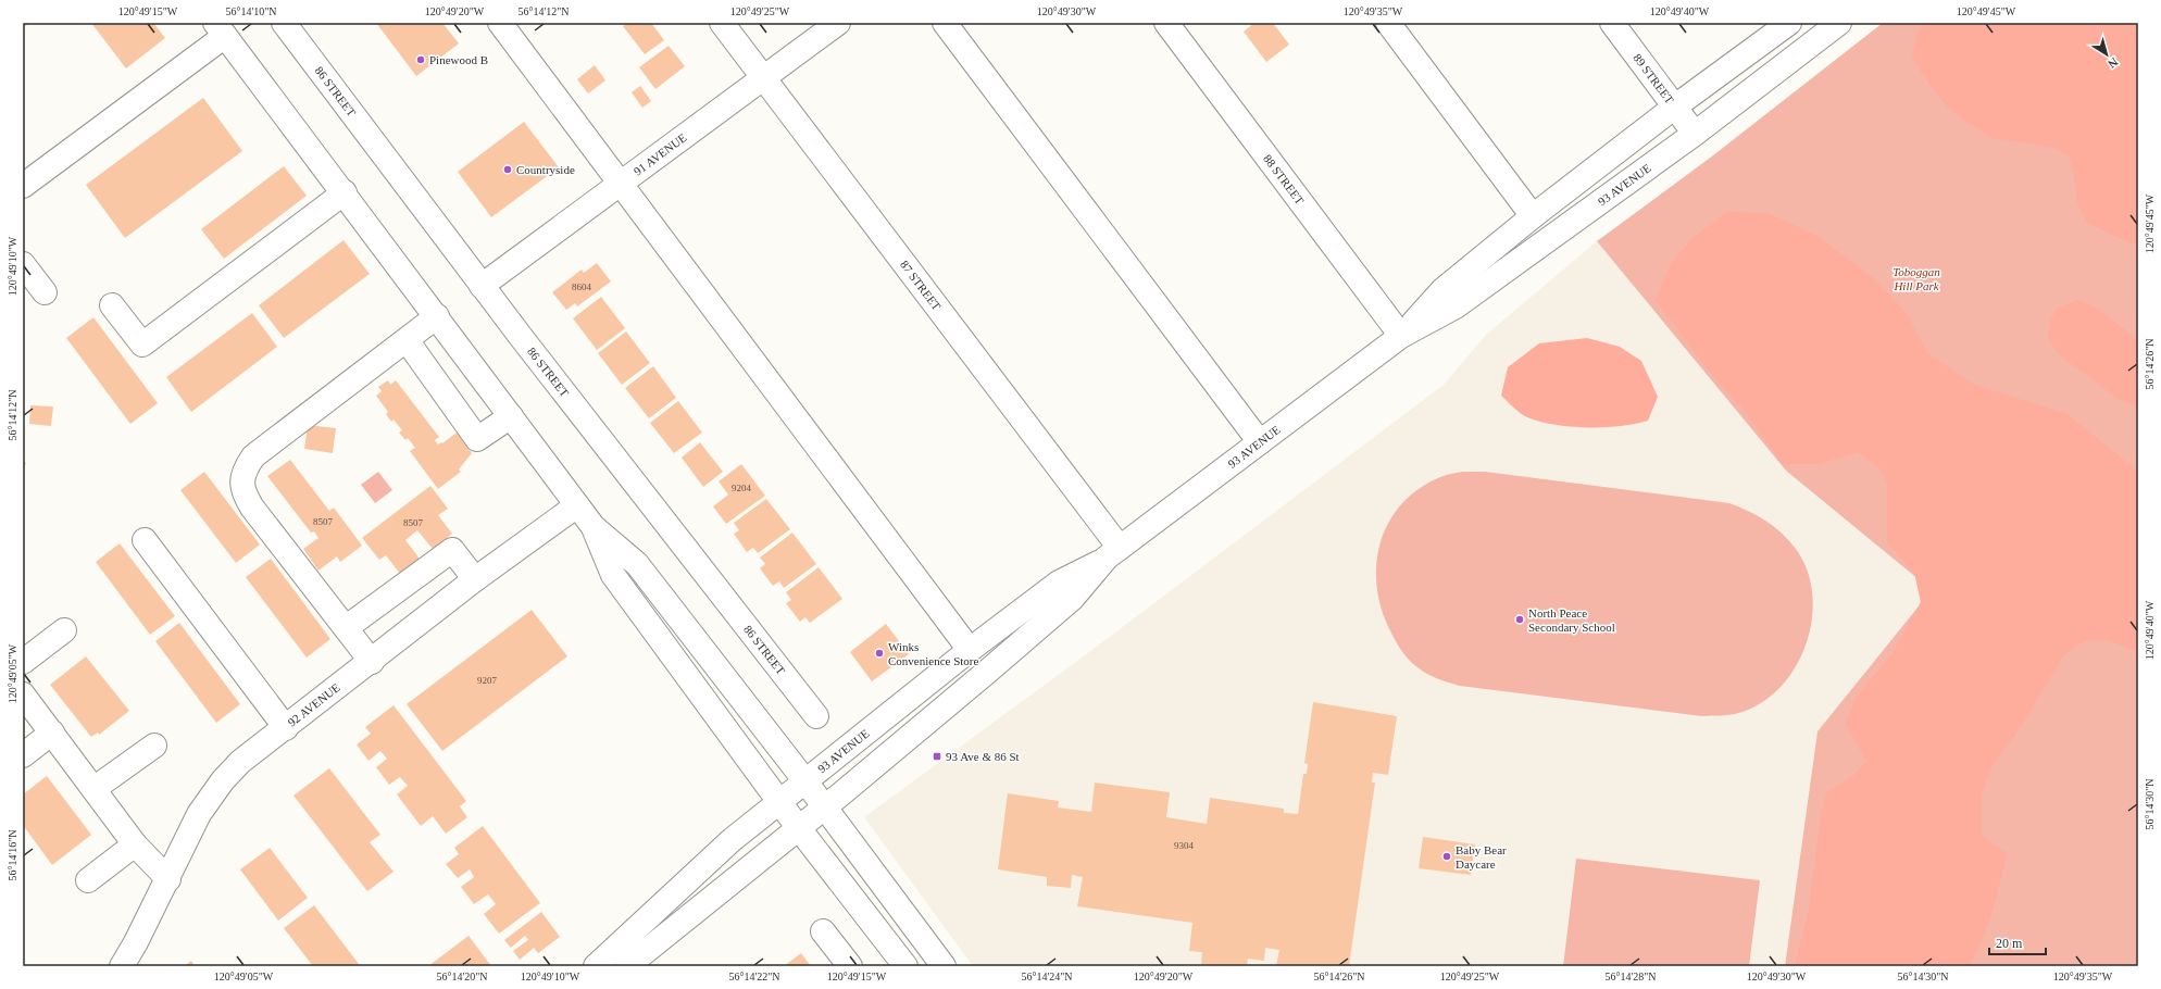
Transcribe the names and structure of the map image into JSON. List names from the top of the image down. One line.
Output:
{"streets":{"main road":["89 STREET","86 STREET","91 AVENUE","88 STREET","93 AVENUE","87 STREET","92 AVENUE"]},"crossings":[["89 STREET","93 AVENUE"],["86 STREET","91 AVENUE"],["91 AVENUE","87 STREET"],["88 STREET","93 AVENUE"],["93 AVENUE","87 STREET"]],"parks":["Toboggan Hill Park"],"places":{"other":["Pinewood B","Countryside","North Peace Secondary School","Winks Convenience Store","Baby Bear Daycare"],"transit":["93 Ave & 86 St"]},"house_numbers":["8604","9204","8507","8507","9207","9304"],"scale_bar":"20 m","north":"bottom right","coordinates":["120°49'15\"W","56°14'10\"N","120°49'20\"W","56°14'12\"N","120°49'25\"W","120°49'30\"W","120°49'35\"W","120°49'40\"W","120°49'45\"W","120°49'10\"W","56°14'26\"N","120°49'05\"W","56°14'30\"N","56°14'16\"N","56°14'20\"N","56°14'22\"N","56°14'24\"N","56°14'28\"N"]}
